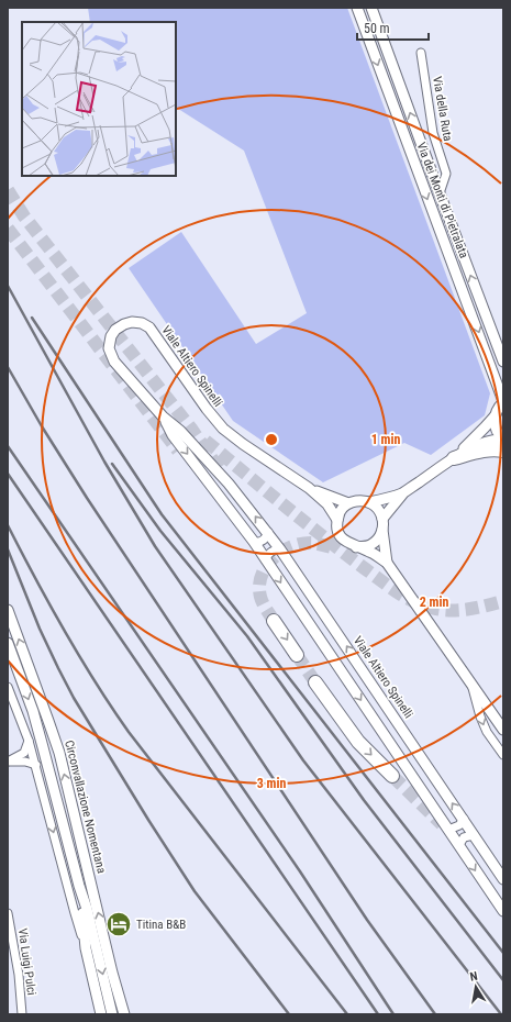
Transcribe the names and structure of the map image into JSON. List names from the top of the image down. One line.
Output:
{"streets":{"street":["Via della Ruta","Via dei Monti di Pietralata","Viale Altiero Spinelli","Circonvallazione Nomentana","Via Luigi Pulci"]},"crossings":[["Via della Ruta","Via dei Monti di Pietralata"]],"places":{"hotel":["Titina B&B"]},"scale_bar":"50 m","north":"top","rings":["1 min","2 min","3 min"]}
